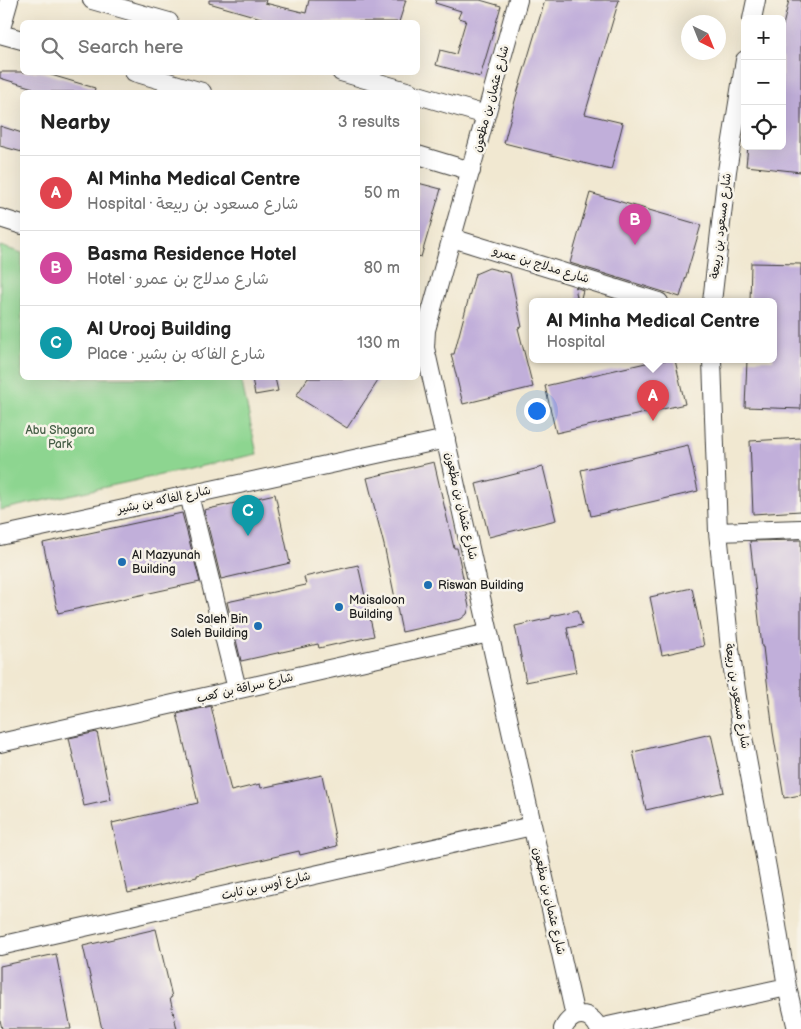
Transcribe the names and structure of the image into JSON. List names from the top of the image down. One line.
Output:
{"streets":{"street":["شارع عثمان بن مظعون","شارع مسعود بن ربيعة","شارع مدلاج بن عمرو","شارع الفاكه بن بشير","شارع سراقة بن كعب","شارع أوس بن ثابت"]},"crossings":[["شارع عثمان بن مظعون","شارع مدلاج بن عمرو"],["شارع عثمان بن مظعون","شارع الفاكه بن بشير"],["شارع عثمان بن مظعون","شارع سراقة بن كعب"],["شارع عثمان بن مظعون","شارع أوس بن ثابت"]],"parks":["Abu Shagara Park"],"places":["Al Mazyunah Building","Riswan Building","Maisaloon Building","Saleh Bin Saleh Building"],"north":"bottom right","page":{"map_buttons":["+","−"],"search":"Search here","heading":["Nearby","3 results"],"list":[{"mark":"A","name":"Al Minha Medical Centre","note":"Hospital · شارع مسعود بن ربيعة","value":"50 m"},{"mark":"B","name":"Basma Residence Hotel","note":"Hotel · شارع مدلاج بن عمرو","value":"80 m"},{"mark":"C","name":"Al Urooj Building","note":"Place · شارع الفاكه بن بشير","value":"130 m"}],"pins":["B","A","C"],"popup":["Al Minha Medical Centre","Hospital"]}}
